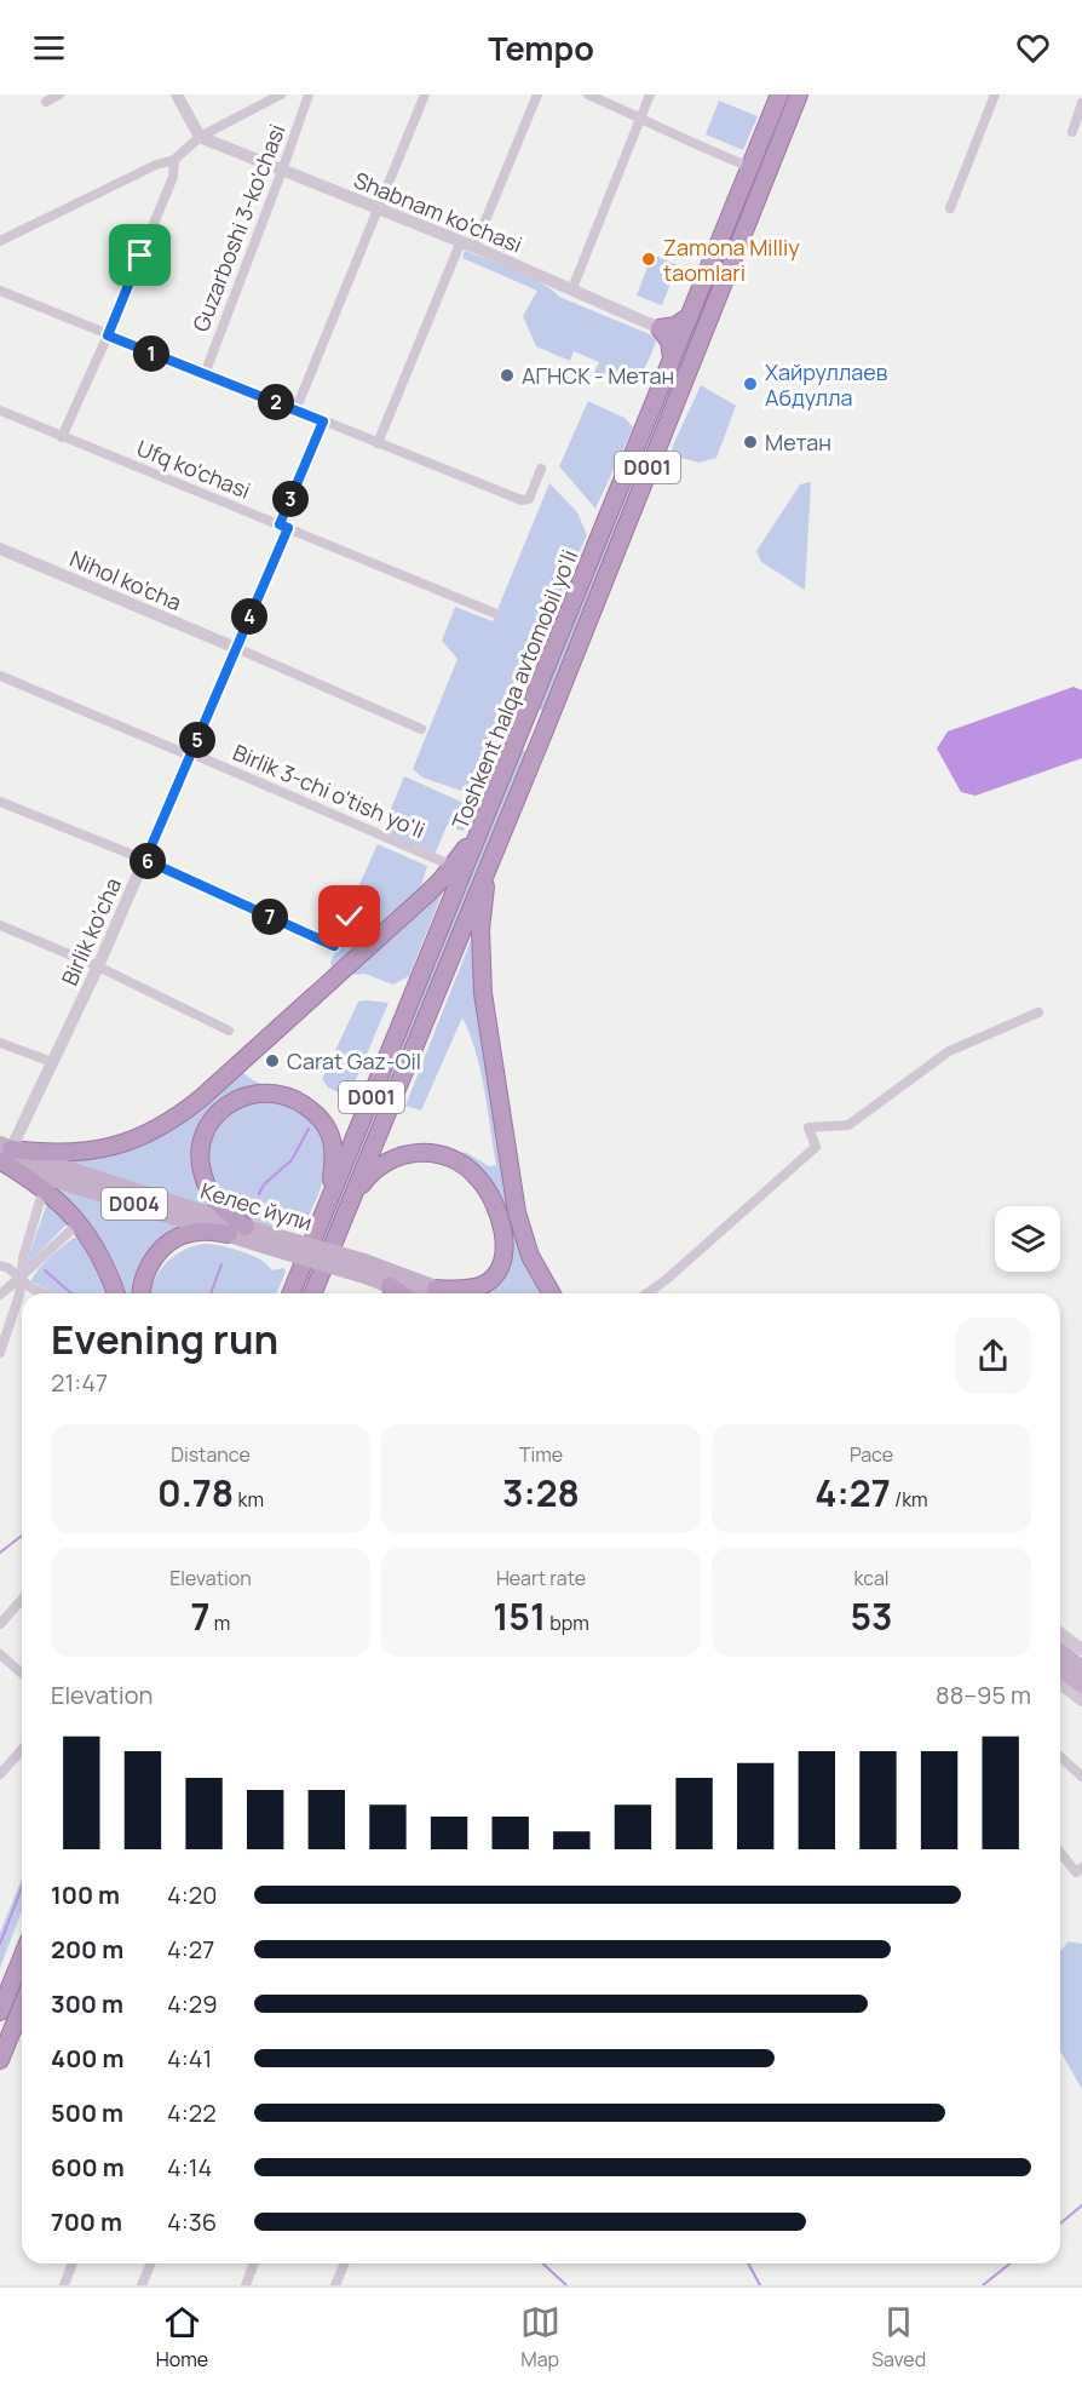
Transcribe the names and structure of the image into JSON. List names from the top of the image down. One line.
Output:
{"streets":{"highway":["D001","Toshkent halqa avtomobil yo'li"],"main road":["D004","Келес йули"],"street":["Shabnam ko'chasi","Guzarboshi 3-ko'chasi","Ufq ko'chasi","Nihol ko'cha","Birlik 3-chi o'tish yo'li","Birlik ko'cha"]},"crossings":[["Shabnam ko'chasi","Guzarboshi 3-ko'chasi"],["Ufq ko'chasi","Birlik ko'cha"],["Nihol ko'cha","Birlik ko'cha"],["Birlik 3-chi o'tish yo'li","Birlik ko'cha"],["Birlik ko'cha","D004"],["Birlik ko'cha","Келес йули"],["D004","Келес йули"]],"places":["Zamona Milliy taomlari","АГНСК - Метан","Хайруллаев Абдулла","Метан","Carat Gaz-Oil"],"page":{"header":"Tempo","pins":["1","2","3","4","5","6","7"],"heading":["Evening run","21:47"],"stats":[["Distance","0.78 km"],["Time","3:28"],["Pace","4:27 /km"],["Elevation","7 m"],["Heart rate","151 bpm"],["kcal","53"]],"chart":["Elevation","88–95 m"],"list":[{"name":"100 m","note":"4:20"},{"name":"200 m","note":"4:27"},{"name":"300 m","note":"4:29"},{"name":"400 m","note":"4:41"},{"name":"500 m","note":"4:22"},{"name":"600 m","note":"4:14"},{"name":"700 m","note":"4:36"}],"tabs":["Home","Map","Saved"]}}
